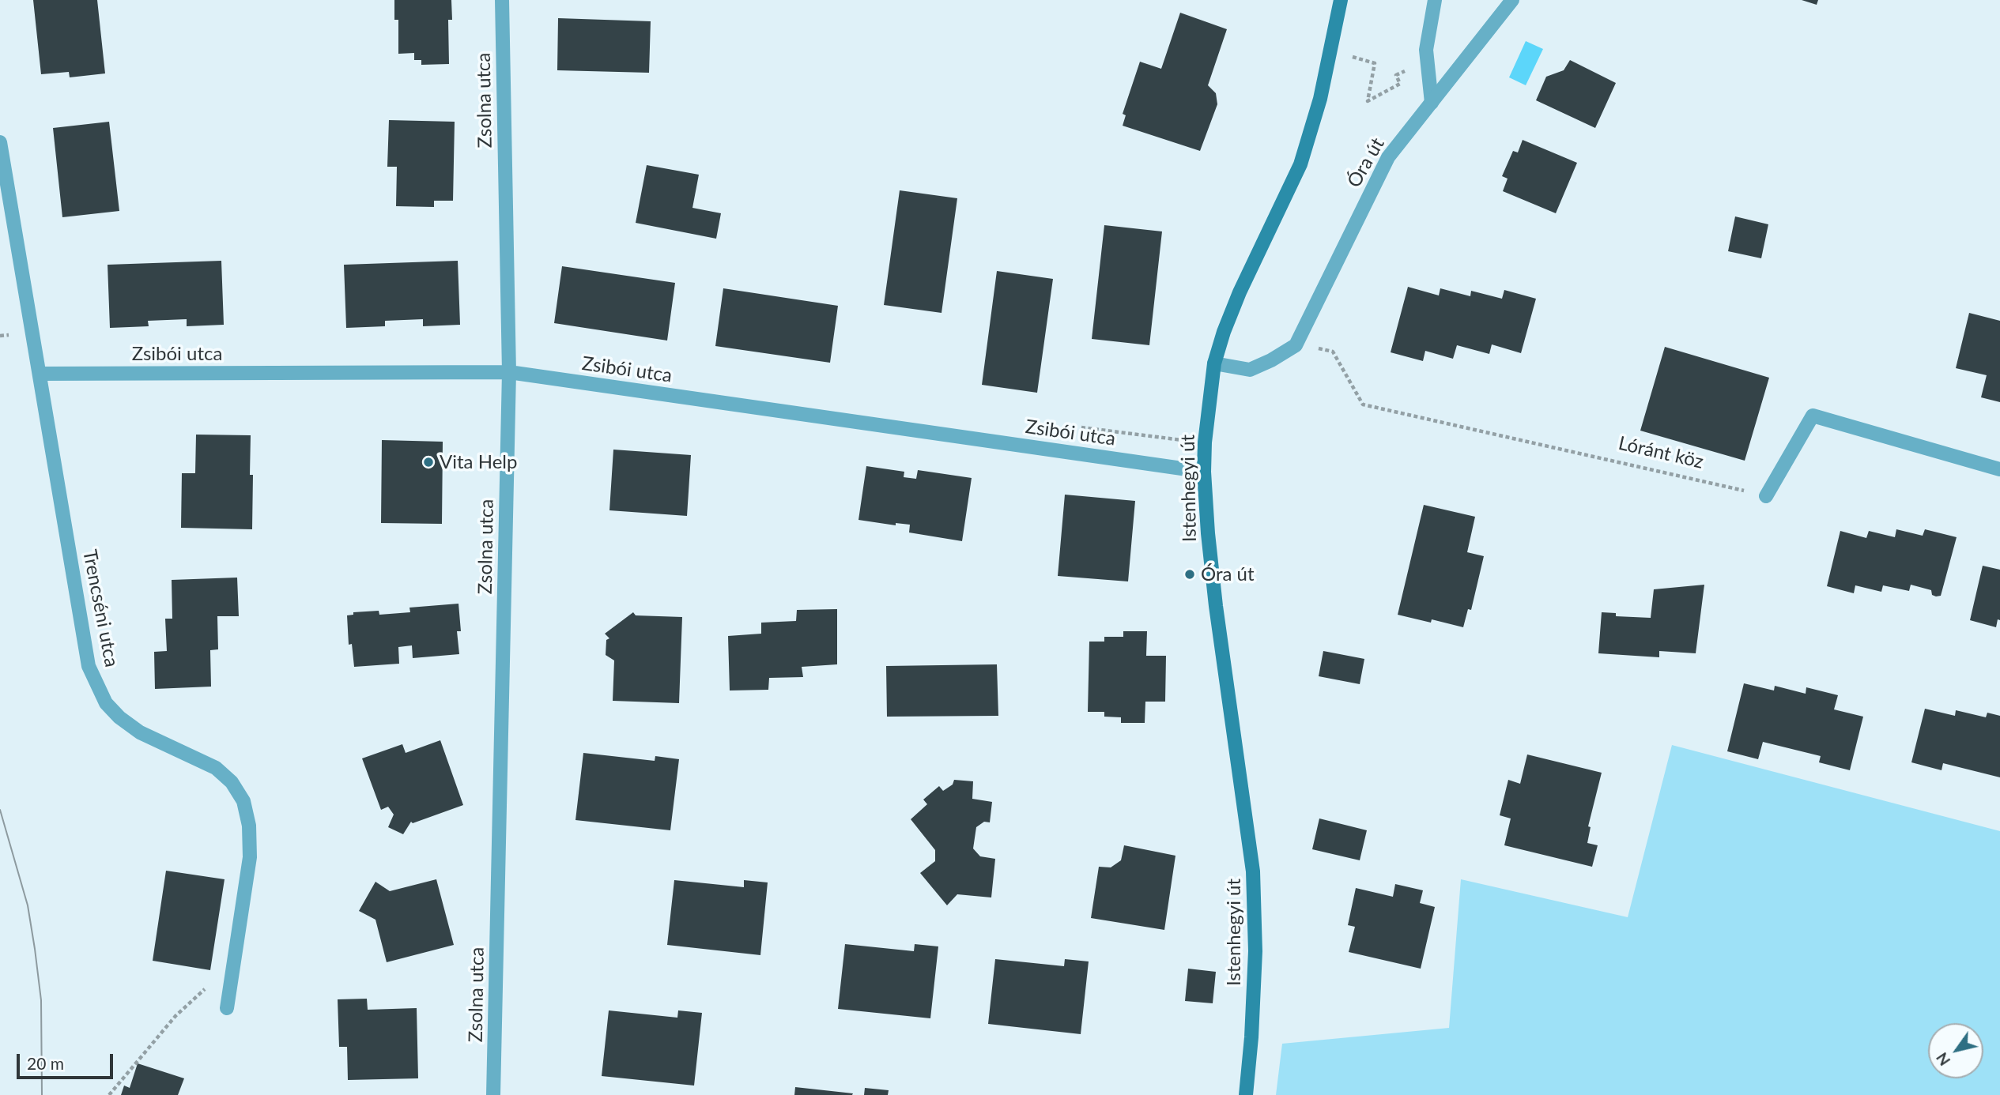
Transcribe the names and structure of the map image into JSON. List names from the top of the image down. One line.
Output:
{"streets":{"street":["Zsolna utca","Óra út","Zsibói utca","Istenhegyi út","Trencséni utca"],"path":["Lóránt köz"]},"crossings":[["Zsolna utca","Zsibói utca"],["Óra út","Lóránt köz"],["Zsibói utca","Istenhegyi út"],["Zsibói utca","Trencséni utca"]],"places":["Vita Help","Óra út"],"scale_bar":"20 m","north":"bottom left"}
